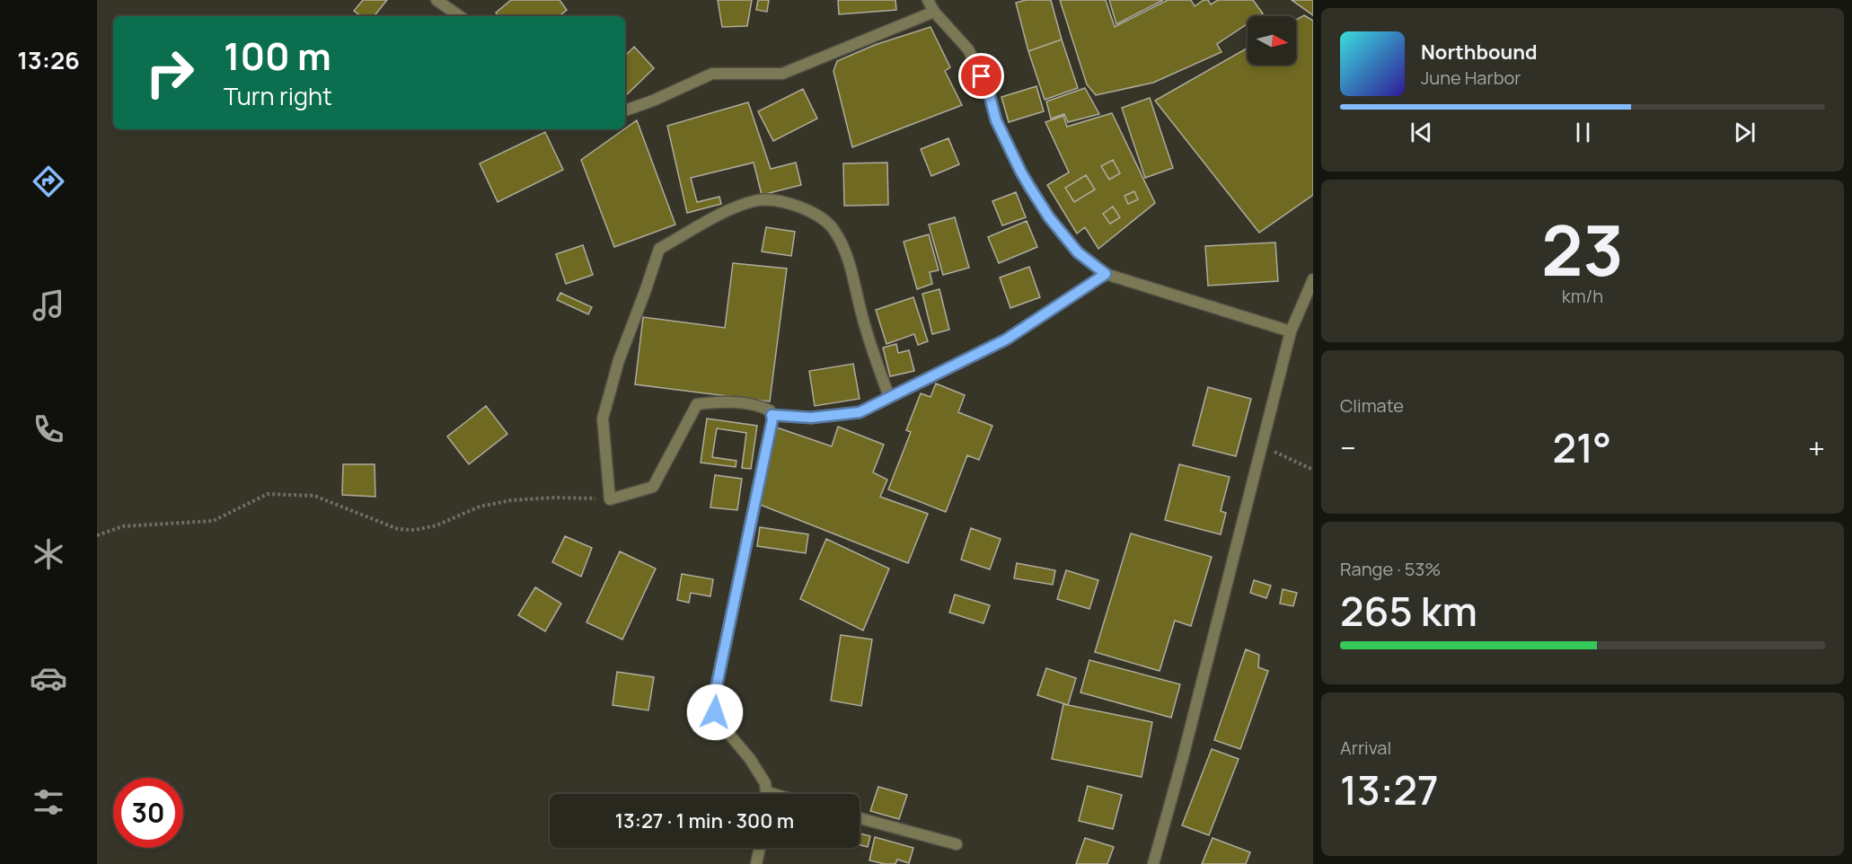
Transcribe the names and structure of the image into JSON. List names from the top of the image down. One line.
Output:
{"north":"right","page":{"tabs":"13:26","turn":["100 m","Turn right"],"song":["Northbound","June Harbor"],"tile":[["23","km/h"],"Climate",["Range · 53%","265 km"],["Arrival","13:27"]],"heat":["−","21°","+"],"limit":"30","trip":"13:27 · 1 min · 300 m"}}
